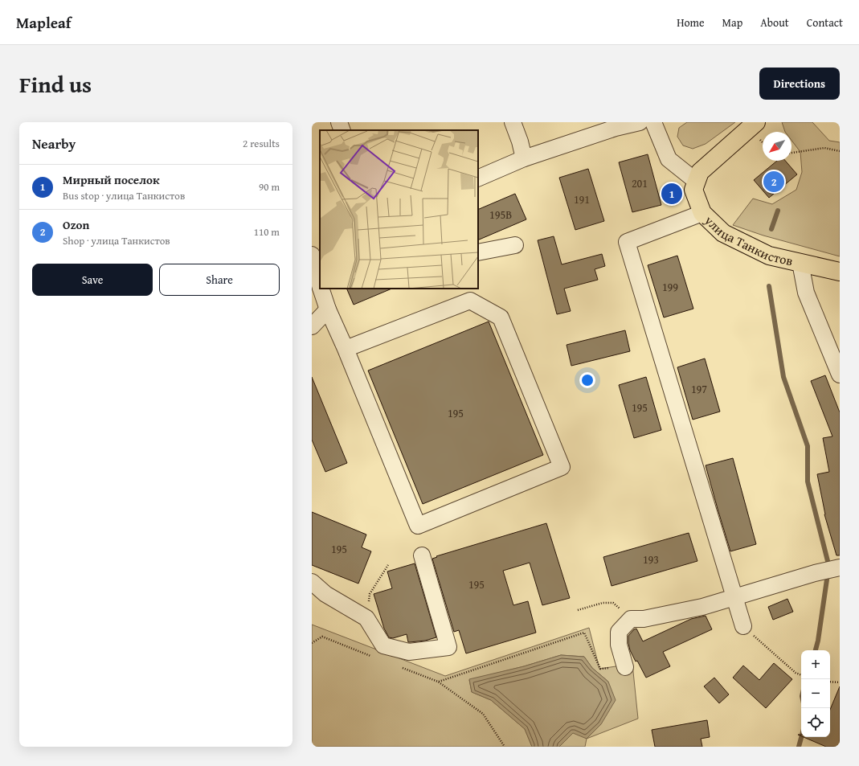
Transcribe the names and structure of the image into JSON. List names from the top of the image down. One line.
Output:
{"streets":{"main road":["улица Танкистов"]},"house_numbers":["201","191","195В","199","197","195","195","195","193","195"],"north":"bottom left","page":{"header":"Mapleaf","nav":["Home","Map","About","Contact"],"title":"Find us","buttons":["Directions",["Save","Share"]],"heading":["Nearby","2 results"],"list":[{"mark":"1","name":"Мирный поселок","note":"Bus stop · улица Танкистов","value":"90 m"},{"mark":"2","name":"Ozon","note":"Shop · улица Танкистов","value":"110 m"}],"pins":["2","1"],"map_buttons":["+","−"]}}
